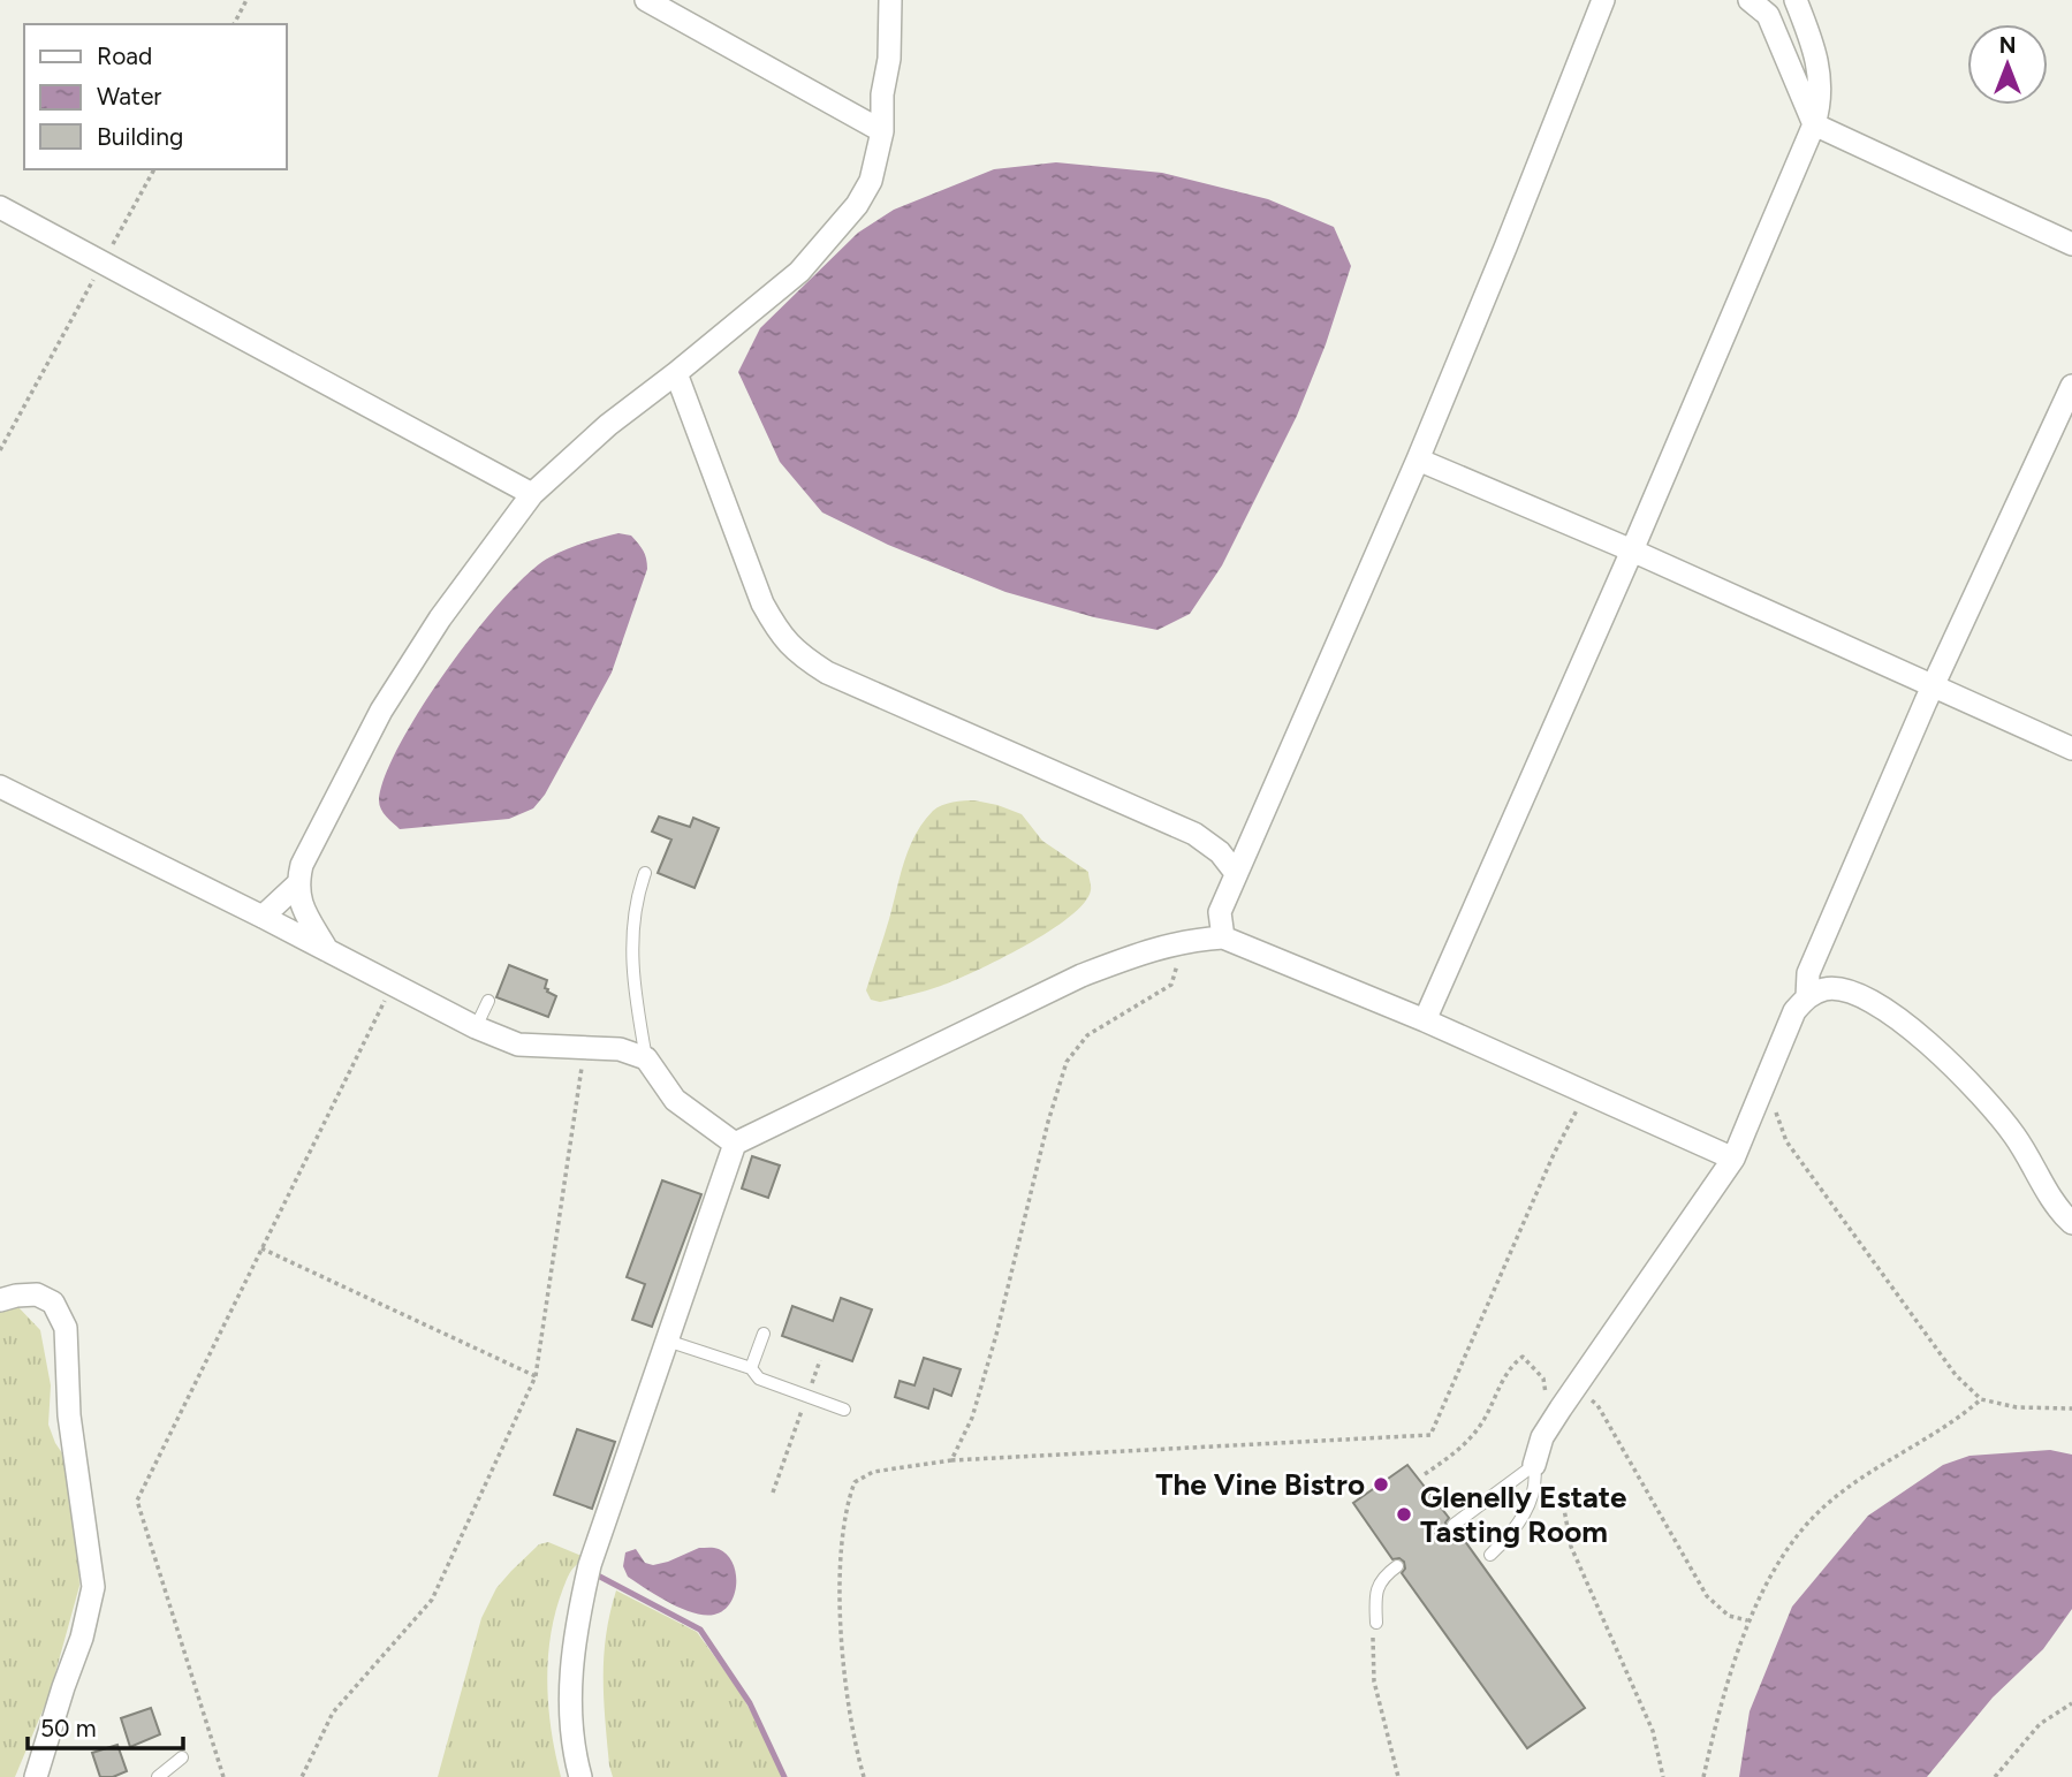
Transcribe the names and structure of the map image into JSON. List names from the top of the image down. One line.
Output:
{"places":["The Vine Bistro","Glenelly Estate Tasting Room"],"legend":["Road","Water","Building"],"scale_bar":"50 m","north":"top"}
